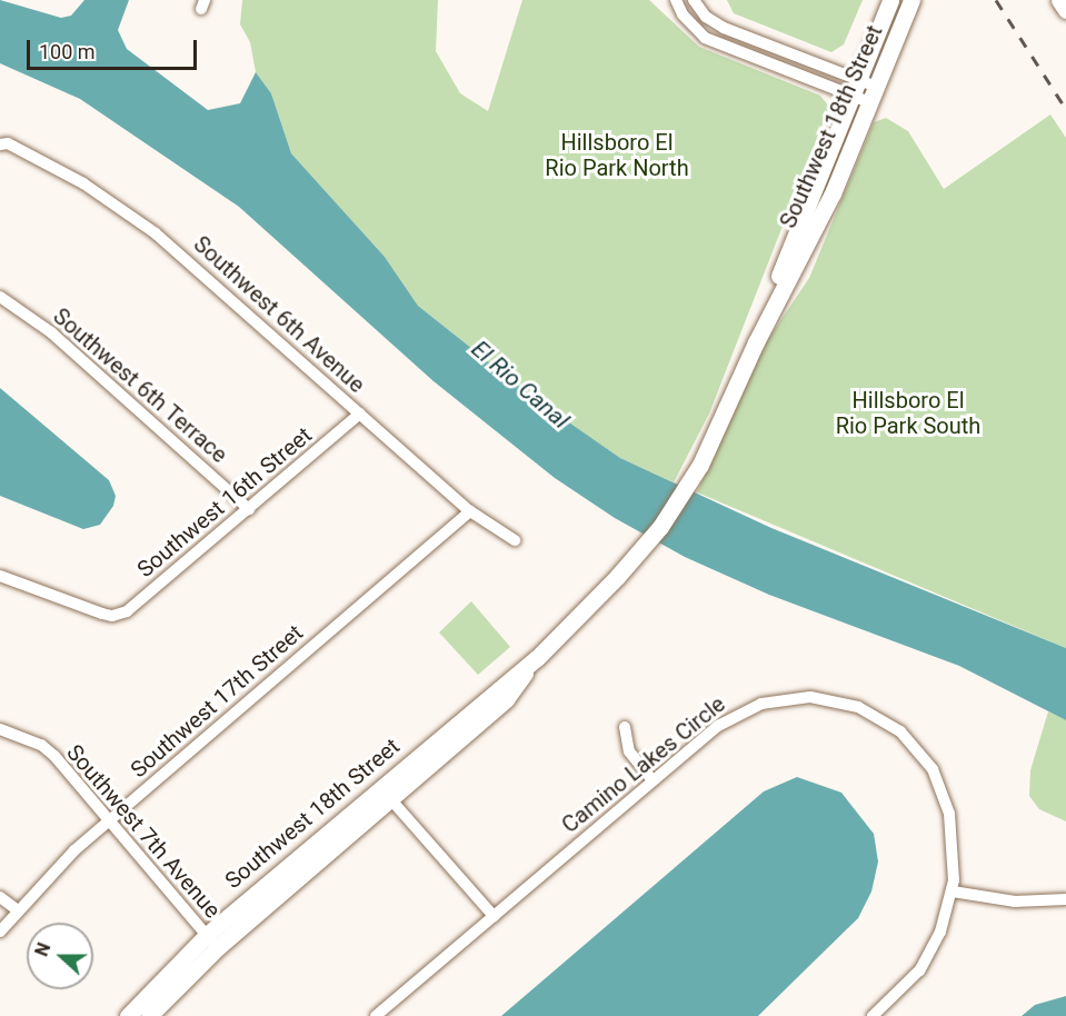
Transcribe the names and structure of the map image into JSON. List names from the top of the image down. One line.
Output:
{"streets":{"main road":["Southwest 18th Street"],"street":["Southwest 6th Avenue","Southwest 6th Terrace","Southwest 16th Street","Southwest 17th Street","Camino Lakes Circle","Southwest 7th Avenue"]},"crossings":[["Southwest 18th Street","Southwest 7th Avenue"],["Southwest 6th Avenue","Southwest 16th Street"],["Southwest 6th Avenue","Southwest 17th Street"],["Southwest 6th Terrace","Southwest 16th Street"],["Southwest 17th Street","Southwest 7th Avenue"]],"water":["El Rio Canal"],"parks":["Hillsboro El Rio Park North","Hillsboro El Rio Park South"],"scale_bar":"100 m","north":"left"}
